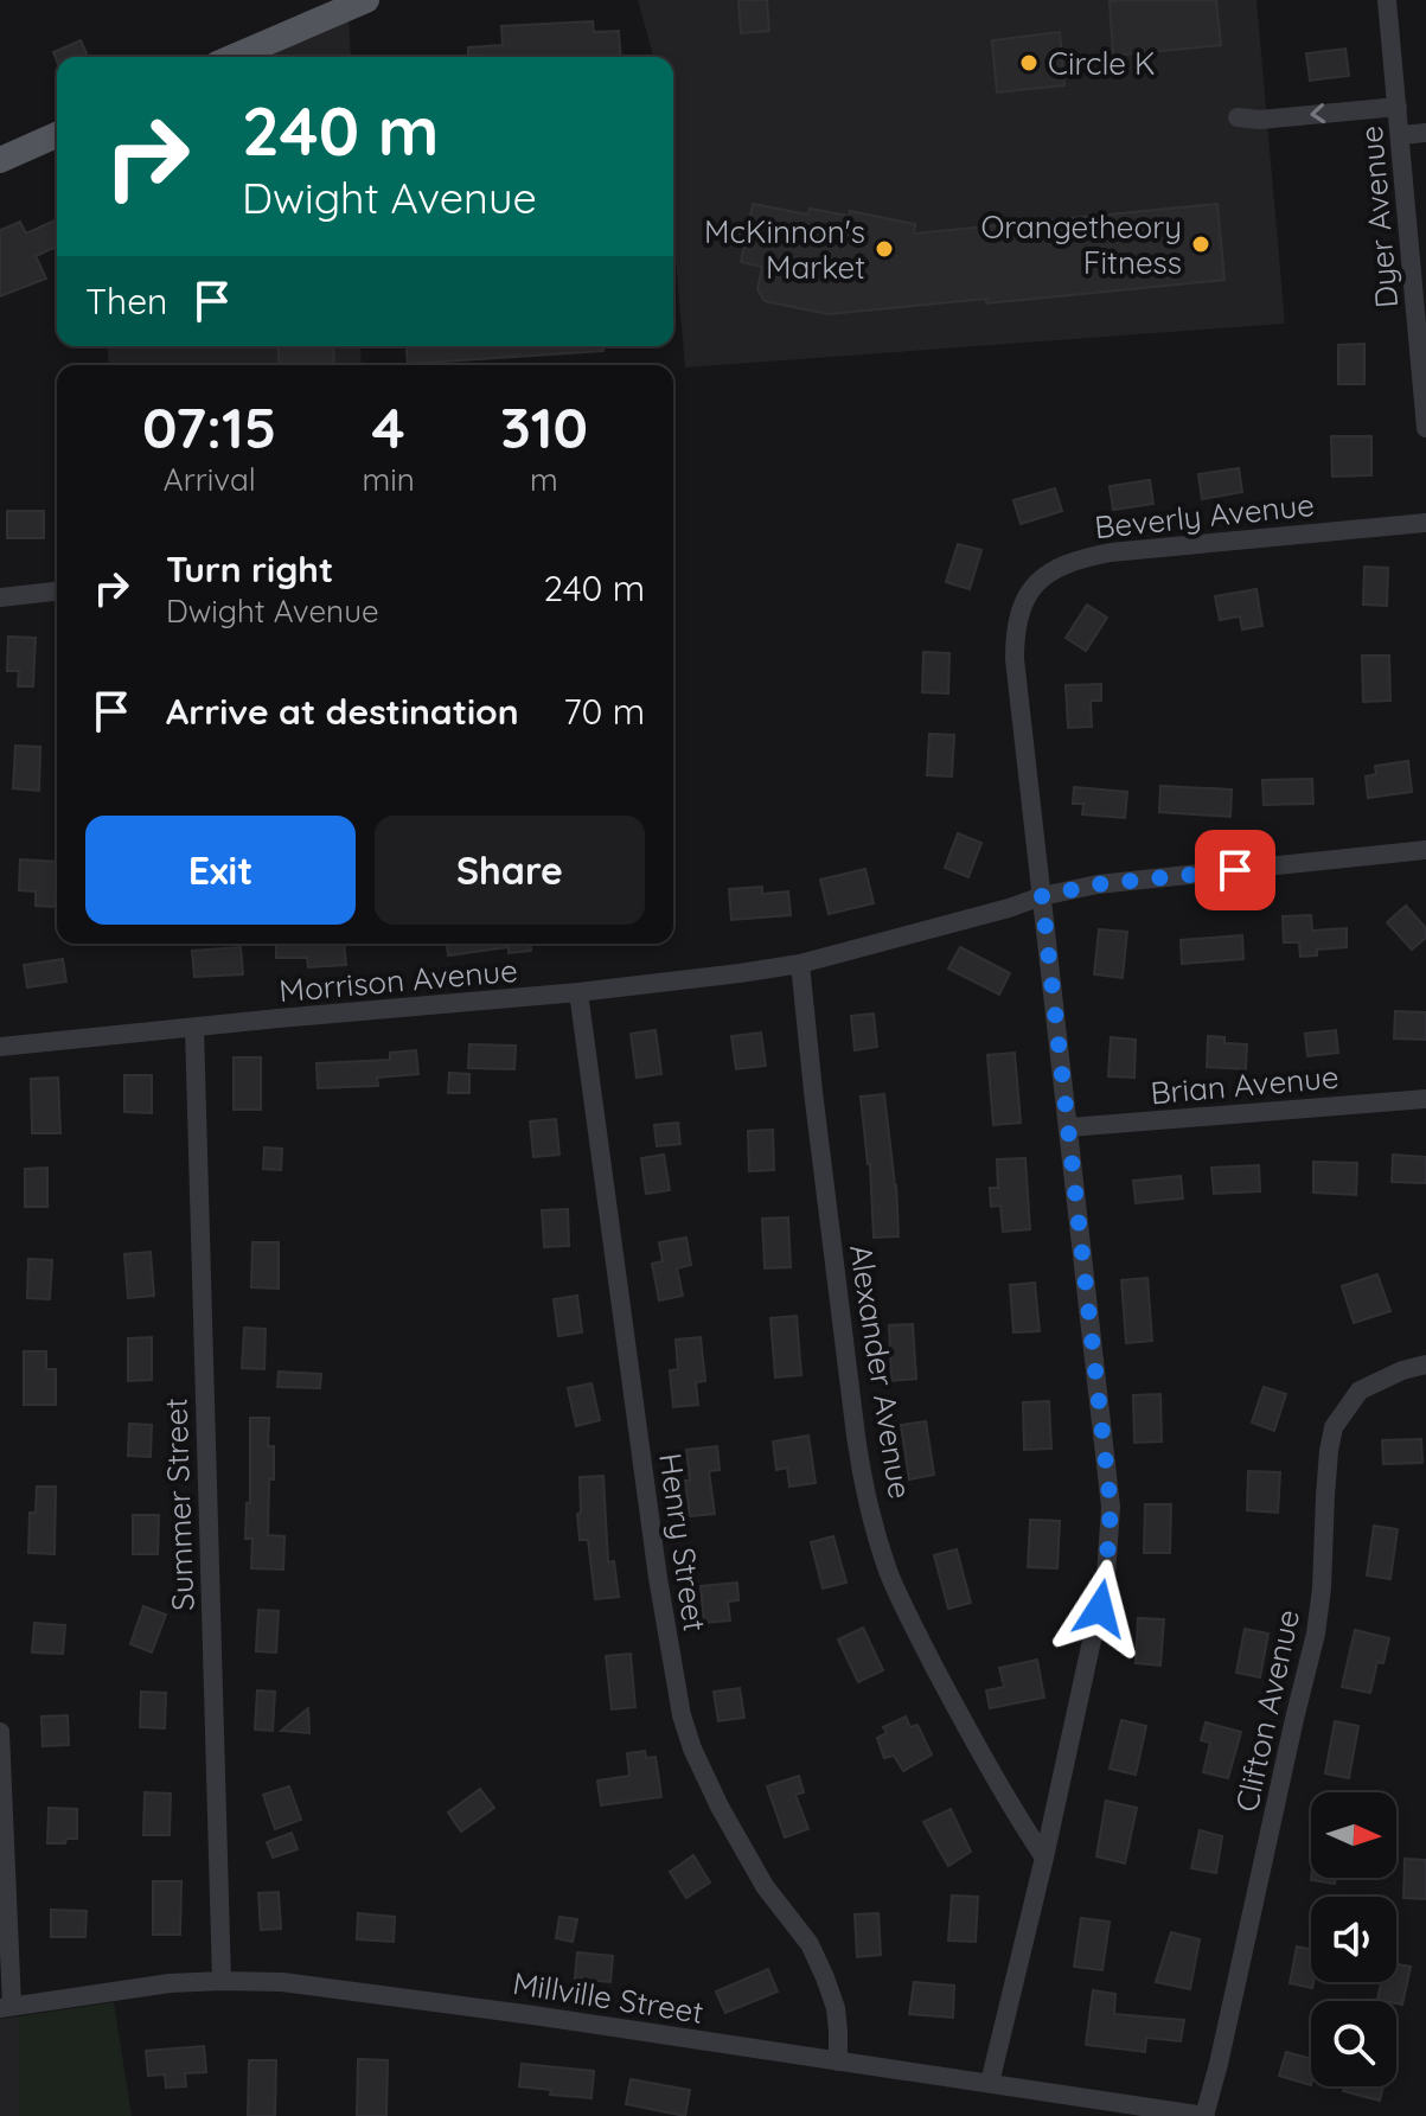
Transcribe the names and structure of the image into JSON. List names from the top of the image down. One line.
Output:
{"streets":{"street":["Dyer Avenue","Beverly Avenue","Morrison Avenue","Brian Avenue","Alexander Avenue","Summer Street","Henry Street","Clifton Avenue","Millville Street"]},"crossings":[["Beverly Avenue","Morrison Avenue"],["Beverly Avenue","Brian Avenue"],["Beverly Avenue","Alexander Avenue"],["Morrison Avenue","Alexander Avenue"],["Morrison Avenue","Summer Street"],["Morrison Avenue","Henry Street"],["Summer Street","Millville Street"],["Henry Street","Millville Street"],["Clifton Avenue","Millville Street"]],"places":["Circle K","Orangetheory Fitness","McKinnon's Market"],"north":"right","page":{"turn":["240 m","Dwight Avenue"],"then":"Then","eta":["07:15","Arrival","4","min","310","m"],"list":[{"name":"Turn right","note":"Dwight Avenue","value":"240 m"},{"name":"Arrive at destination","value":"70 m"}],"buttons":["Exit","Share"]}}
